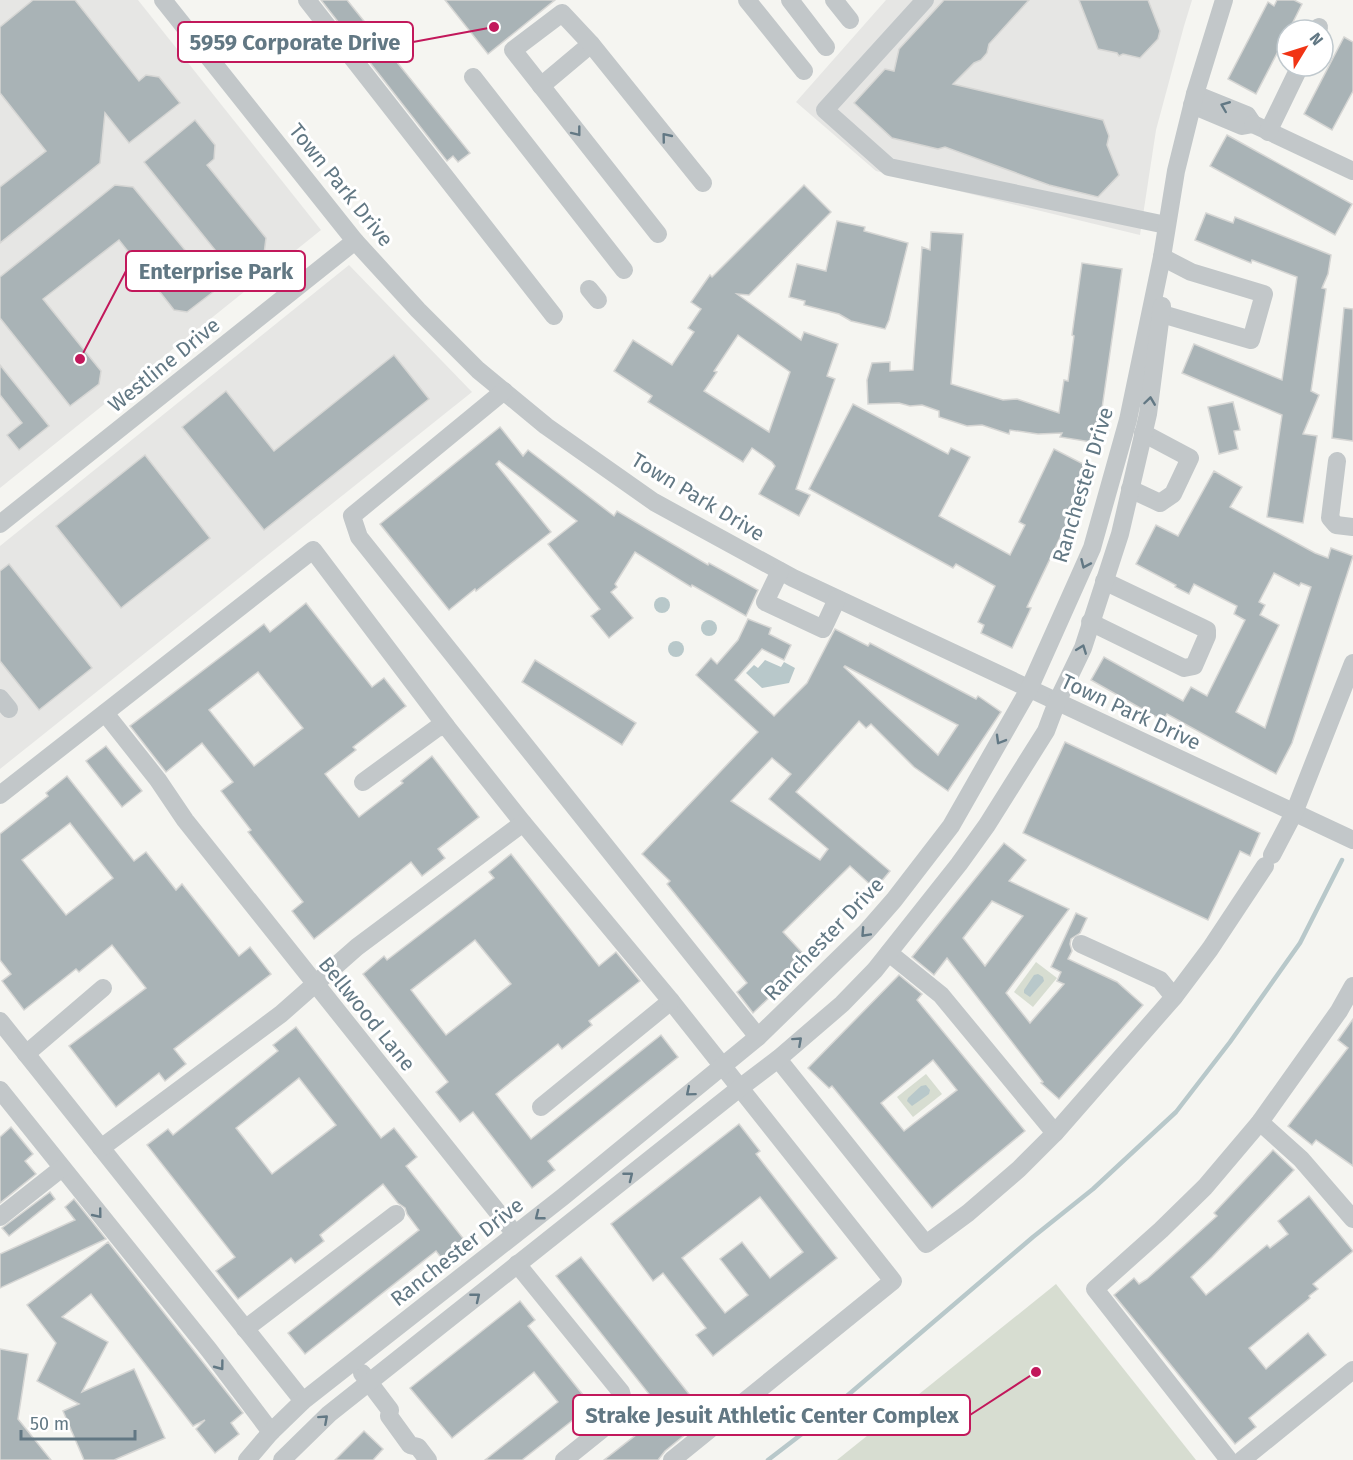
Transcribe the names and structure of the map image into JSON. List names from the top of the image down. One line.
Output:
{"streets":{"street":["Town Park Drive","Westline Drive","Ranchester Drive","Bellwood Lane"]},"crossings":[["Town Park Drive","Westline Drive"],["Town Park Drive","Ranchester Drive"],["Ranchester Drive","Bellwood Lane"]],"places":["5959 Corporate Drive","Enterprise Park","Strake Jesuit Athletic Center Complex"],"scale_bar":"50 m","north":"top right"}
